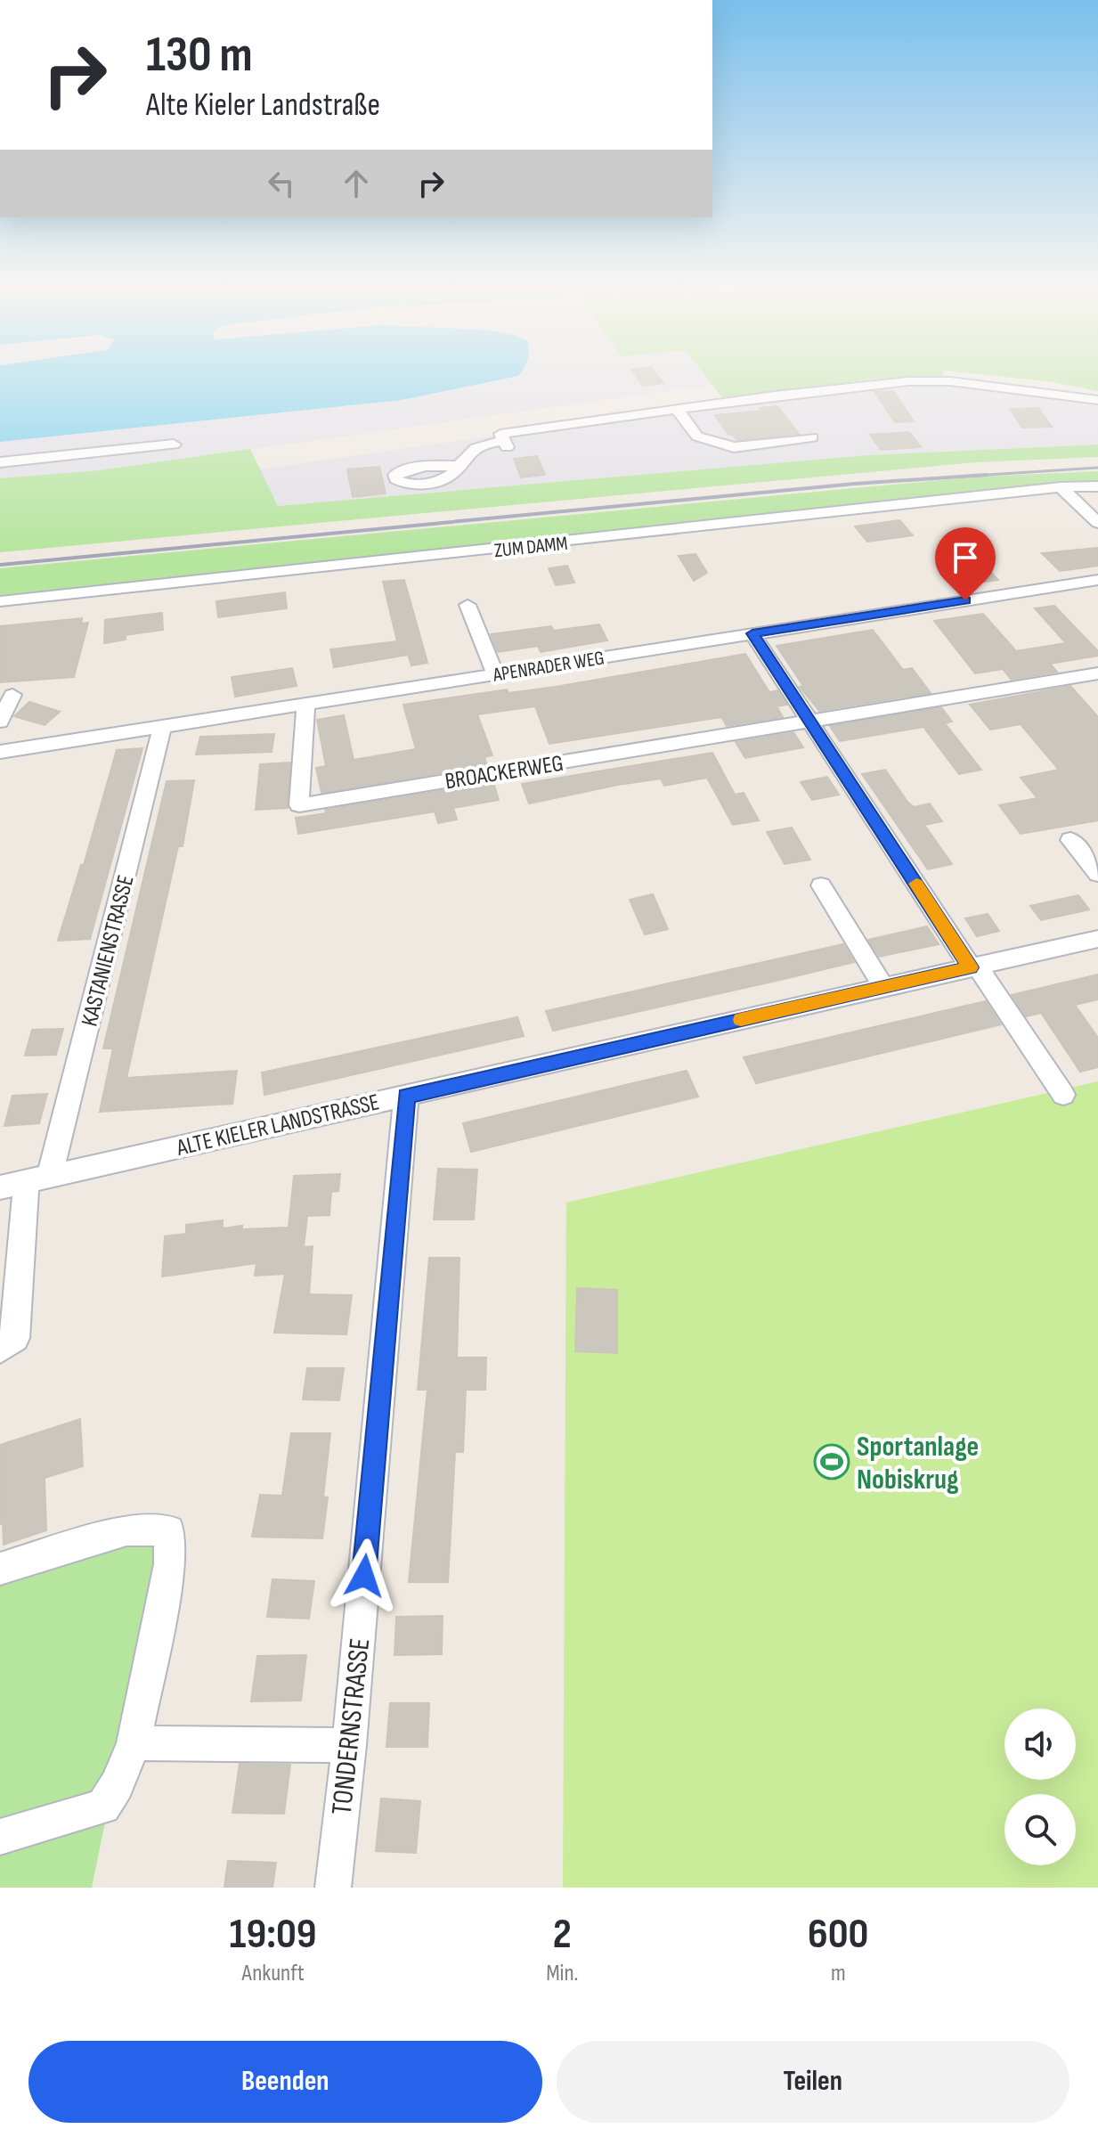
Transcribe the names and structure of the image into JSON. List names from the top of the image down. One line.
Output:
{"streets":{"street":["ZUM DAMM","APENRADER WEG","BROACKERWEG","KASTANIENSTRASSE","ALTE KIELER LANDSTRASSE","TONDERNSTRASSE"]},"crossings":[["APENRADER WEG","BROACKERWEG"],["APENRADER WEG","KASTANIENSTRASSE"],["KASTANIENSTRASSE","ALTE KIELER LANDSTRASSE"],["ALTE KIELER LANDSTRASSE","TONDERNSTRASSE"]],"places":{"sports":["Sportanlage Nobiskrug"]},"page":{"turn":["130 m","Alte Kieler Landstraße"],"eta":["19:09","Ankunft","2","Min.","600","m"],"buttons":["Beenden","Teilen"]}}
